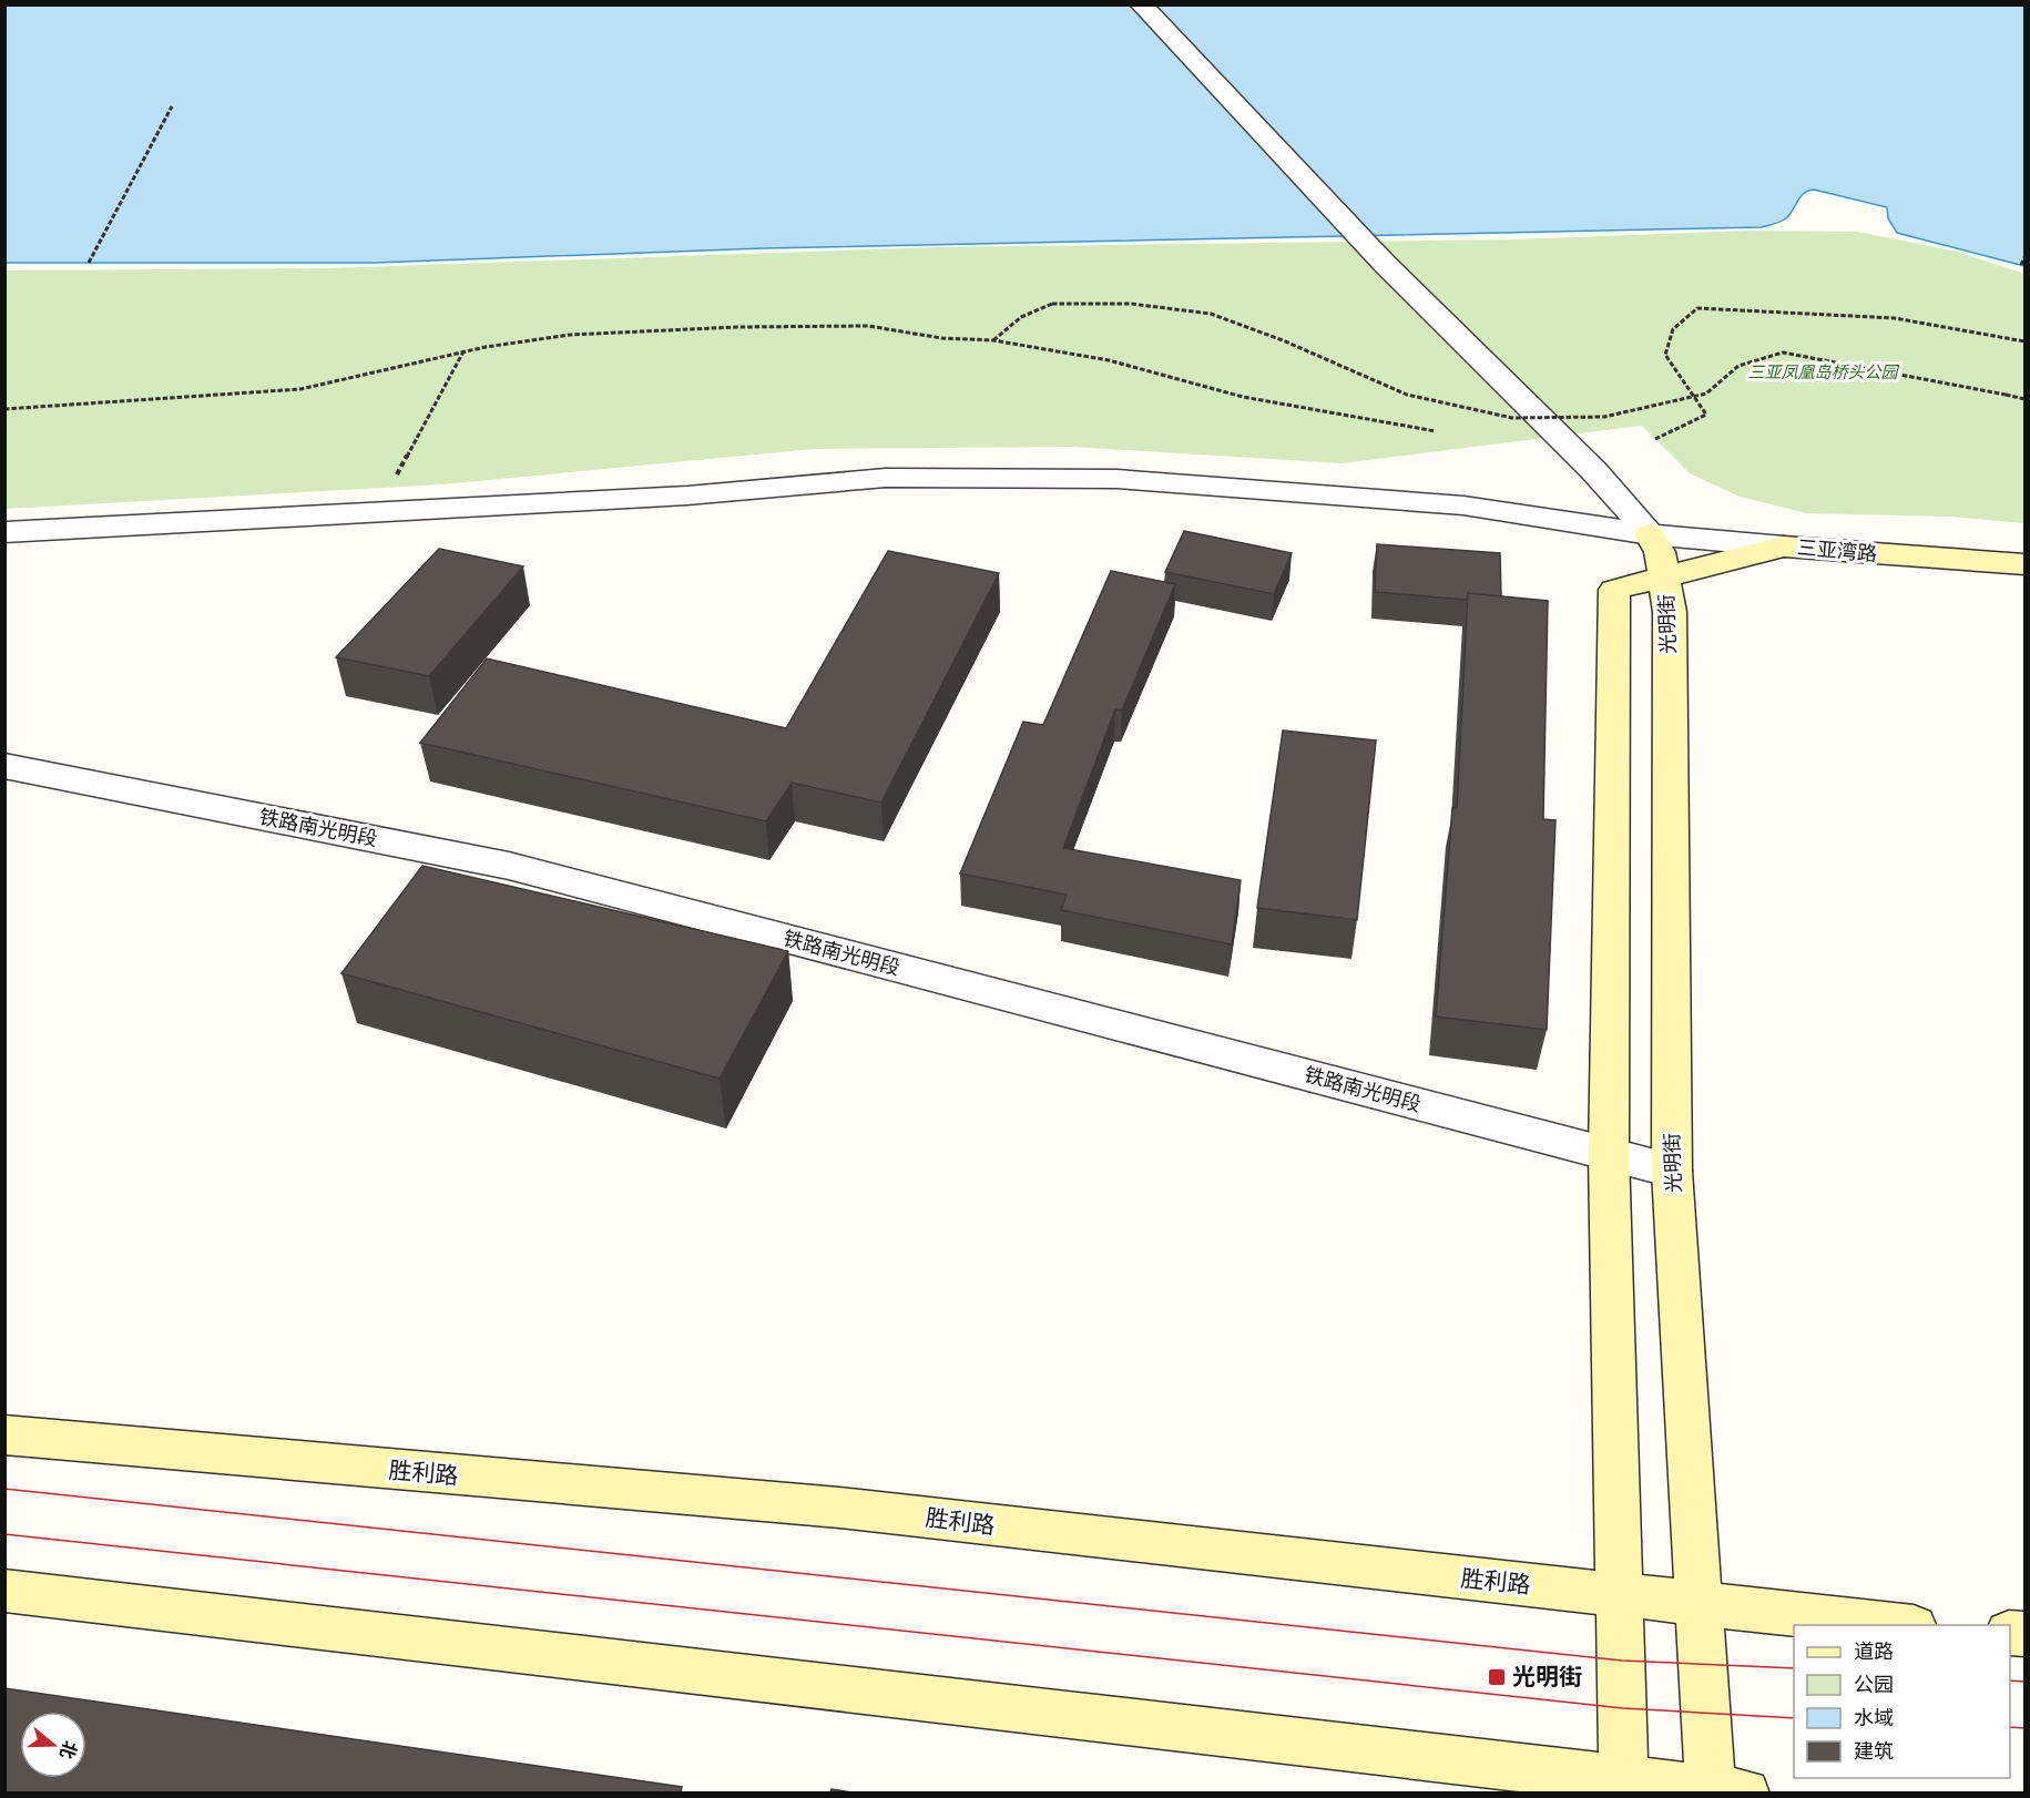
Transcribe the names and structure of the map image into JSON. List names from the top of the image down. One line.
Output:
{"streets":{"main road":["三亚湾路","光明街","胜利路"],"street":["铁路南光明段"]},"crossings":[["三亚湾路","光明街"],["三亚湾路","铁路南光明段"],["光明街","铁路南光明段"],["光明街","胜利路"]],"parks":["三亚凤凰岛桥头公园"],"places":{"transit":["光明街"]},"legend":["道路","公园","水域","建筑"],"north":"right"}
